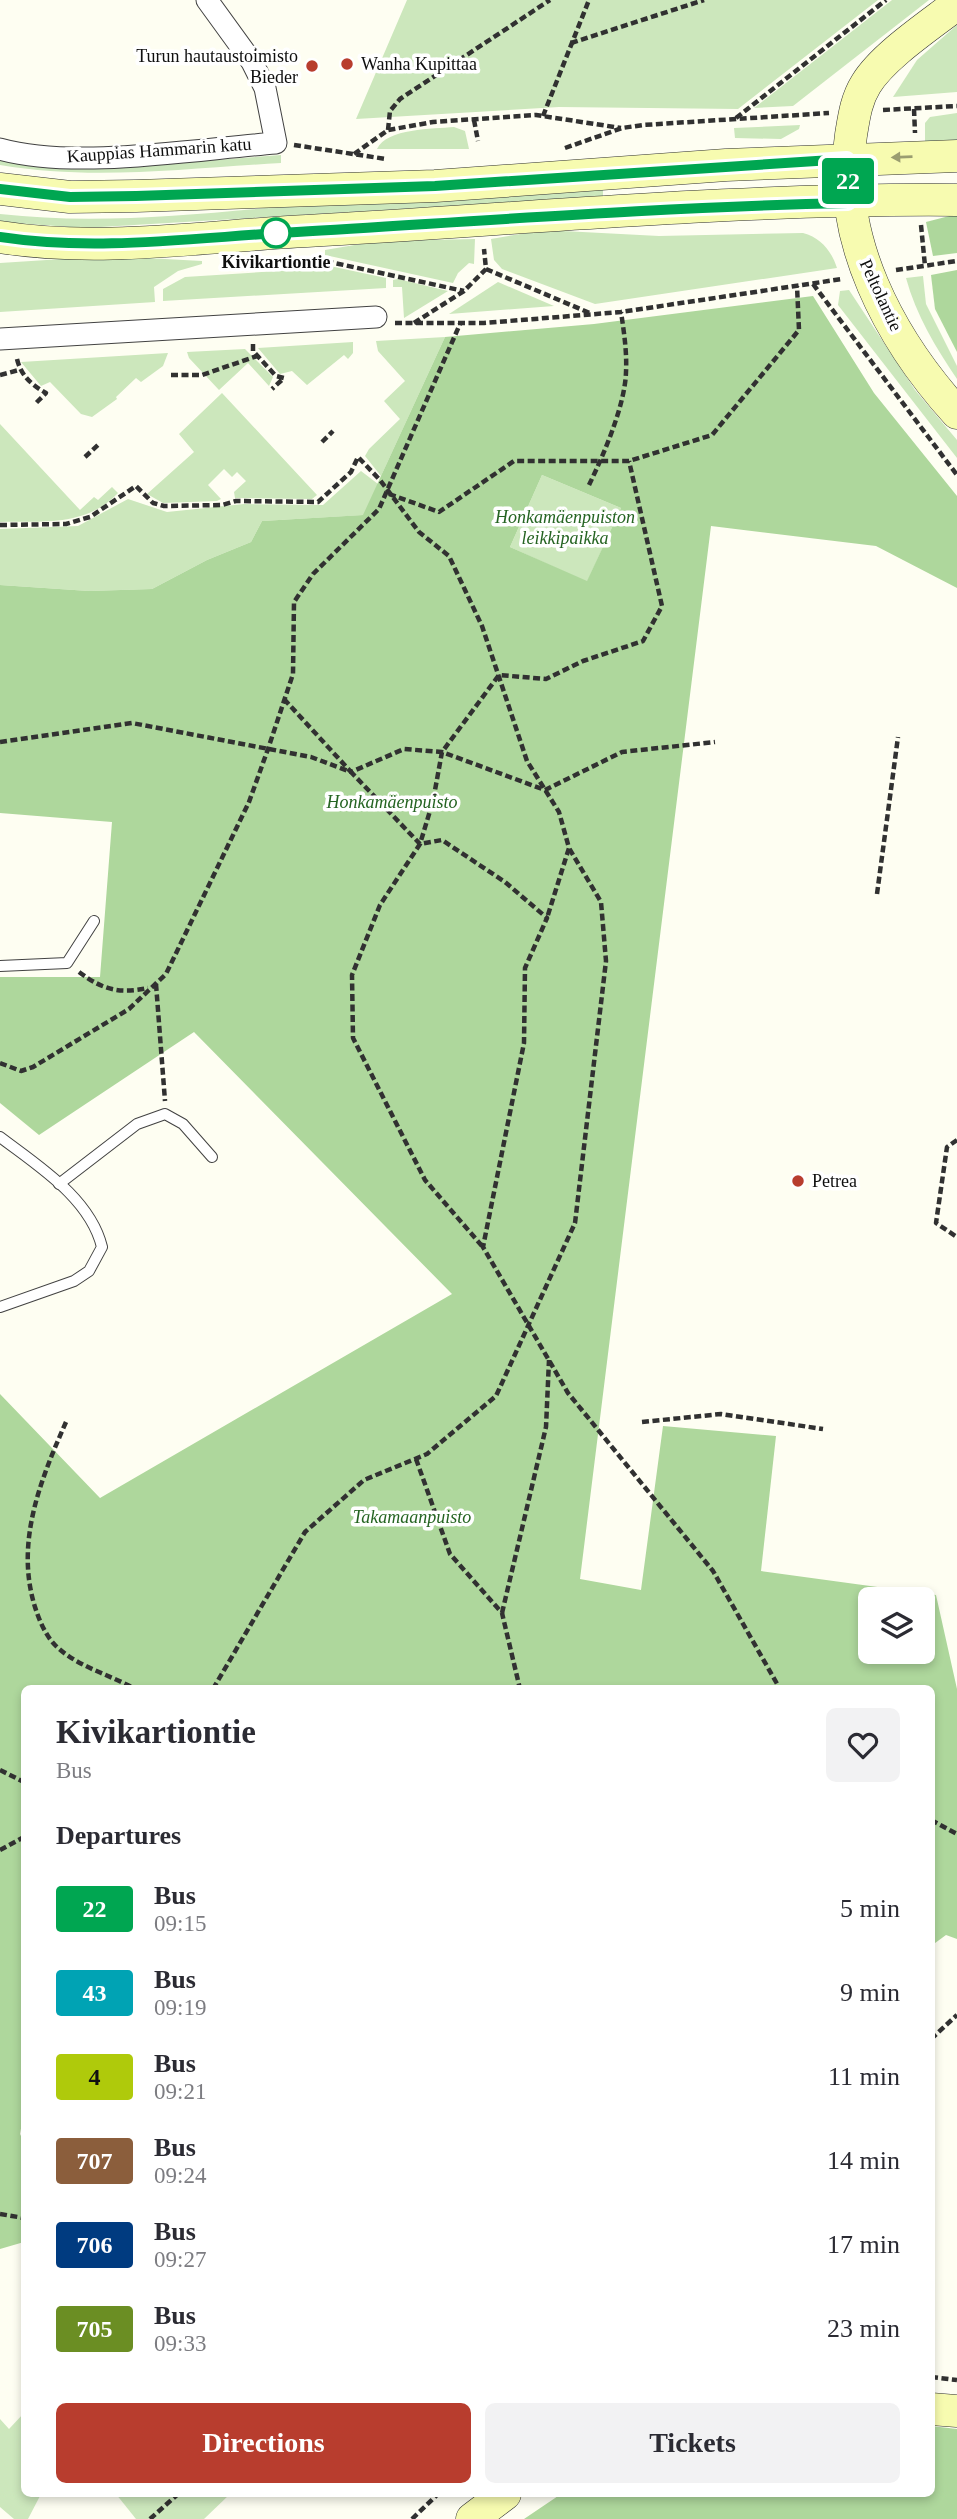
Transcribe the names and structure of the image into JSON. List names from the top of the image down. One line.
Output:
{"streets":{"main road":["Peltolantie"],"street":["Kauppias Hammarin katu"]},"parks":["Honkamäenpuiston leikkipaikka","Honkamäenpuisto","Takamaanpuisto"],"places":["Wanha Kupittaa","Turun hautaustoimisto Bieder","Kivikartiontie","Petrea"],"lines":["bus line 22"],"page":{"on_map":"22","heading":[["Kivikartiontie","Bus"],"Departures"],"list":[{"mark":"22","name":"Bus","note":"09:15","value":"5 min"},{"mark":"43","name":"Bus","note":"09:19","value":"9 min"},{"mark":"4","name":"Bus","note":"09:21","value":"11 min"},{"mark":"707","name":"Bus","note":"09:24","value":"14 min"},{"mark":"706","name":"Bus","note":"09:27","value":"17 min"},{"mark":"705","name":"Bus","note":"09:33","value":"23 min"}],"buttons":["Directions","Tickets"]}}
